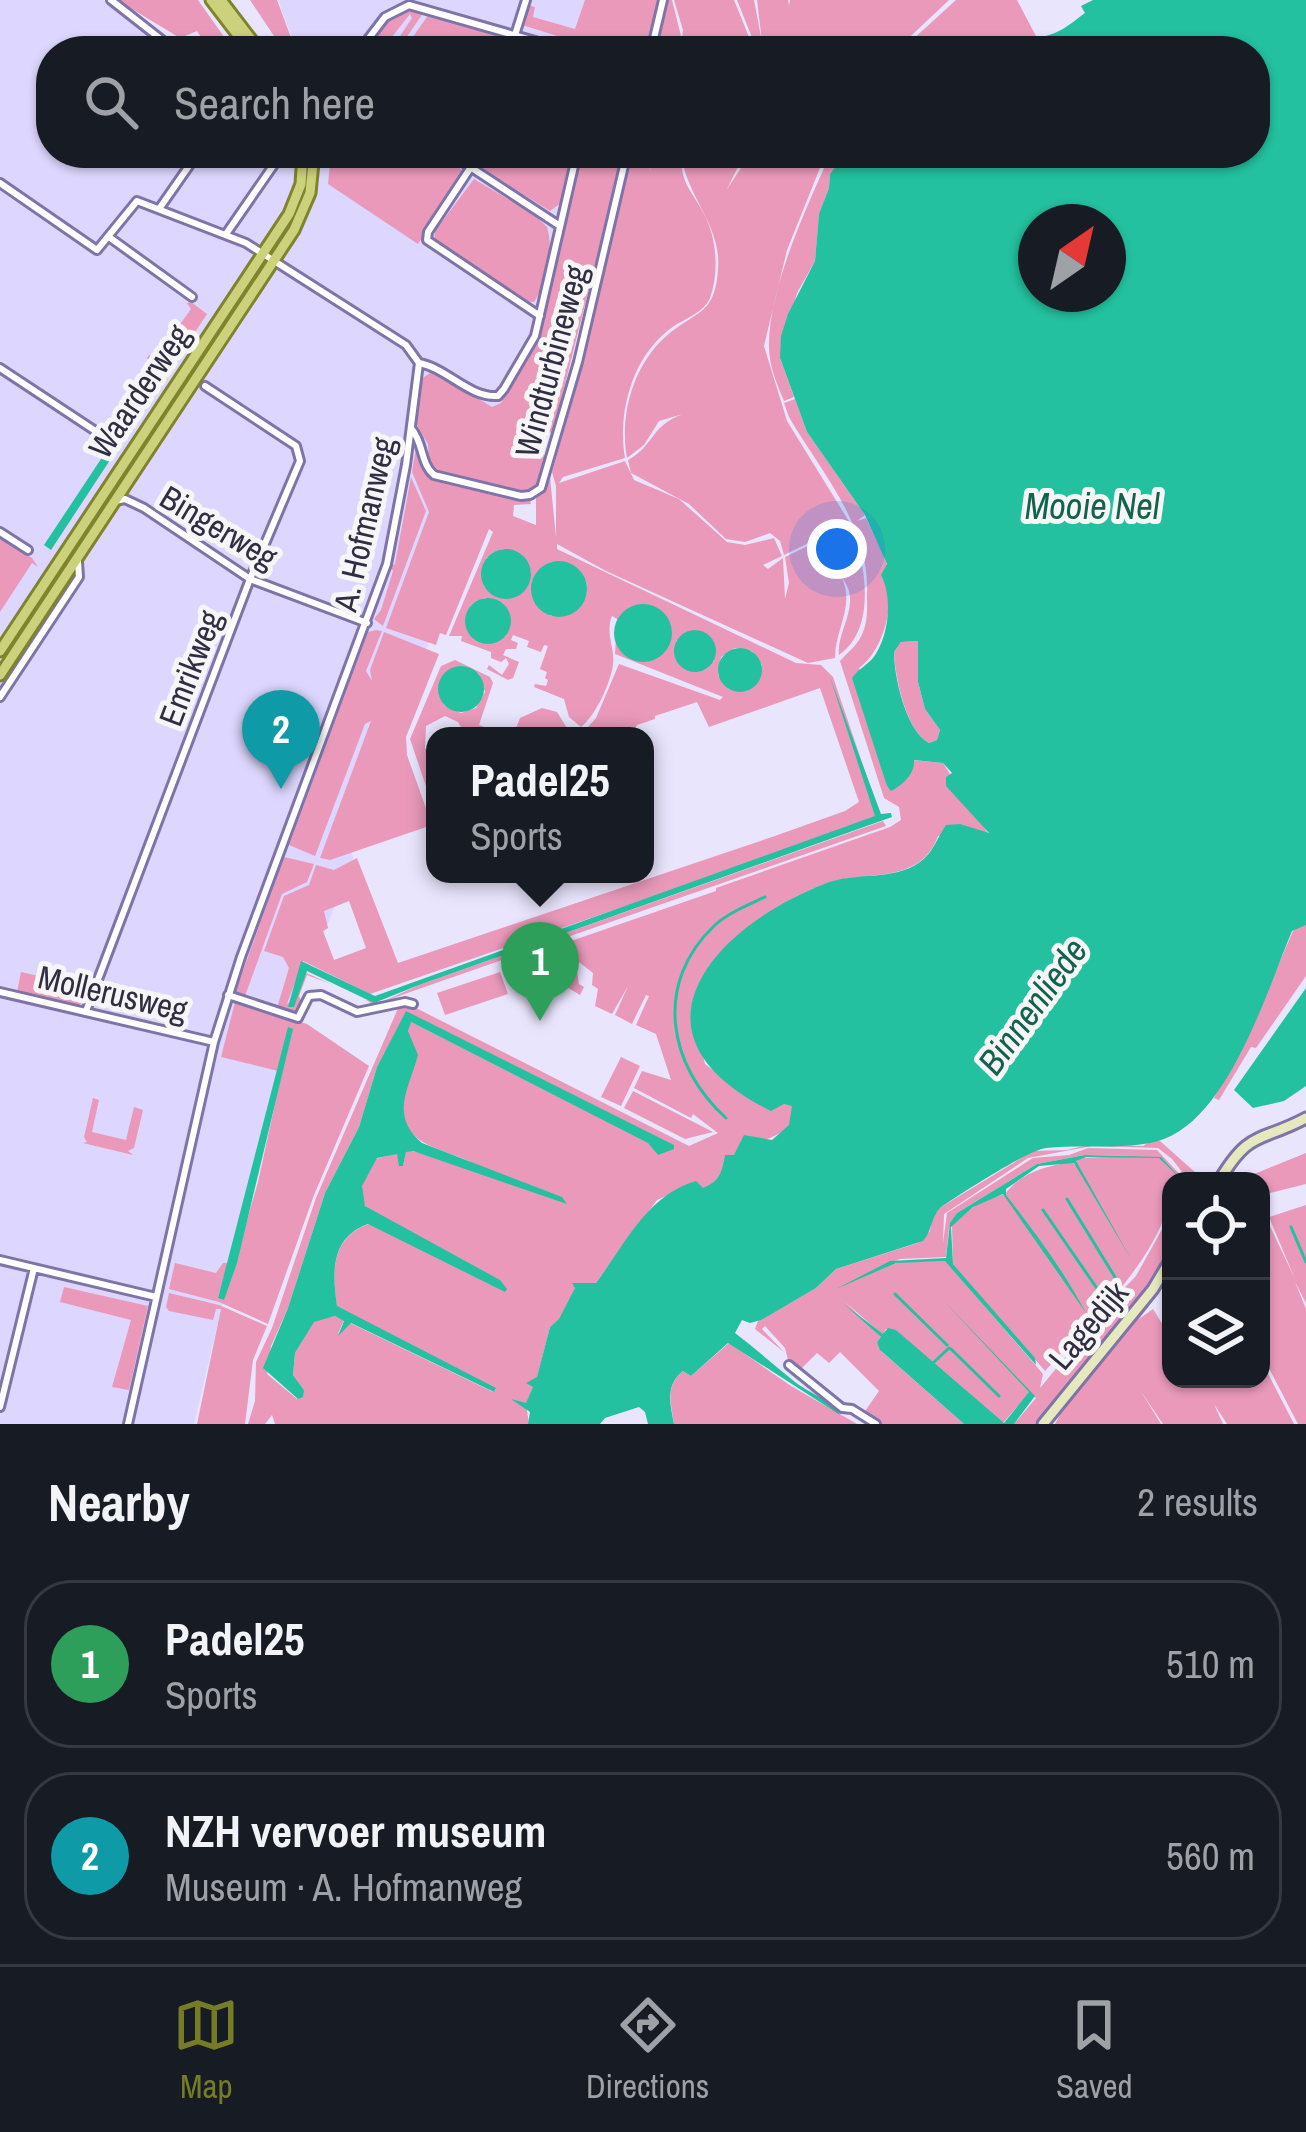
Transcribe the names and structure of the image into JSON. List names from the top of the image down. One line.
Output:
{"streets":{"main road":["Waarderweg"],"street":["Windturbineweg","A. Hofmanweg","Bingerweg","Emrikweg","Mollerusweg","Lagedijk"]},"crossings":[["Windturbineweg","A. Hofmanweg"],["Waarderweg","Bingerweg"],["A. Hofmanweg","Bingerweg"],["A. Hofmanweg","Mollerusweg"],["Bingerweg","Emrikweg"],["Emrikweg","Mollerusweg"]],"water":["Mooie Nel","Binnenliede"],"north":"top right","page":{"search":"Search here","pins":["2","1"],"popup":["Padel25","Sports"],"heading":["Nearby","2 results"],"list":[{"mark":"1","name":"Padel25","note":"Sports","value":"510 m"},{"mark":"2","name":"NZH vervoer museum","note":"Museum · A. Hofmanweg","value":"560 m"}],"nav":["Map","Directions","Saved"]}}
